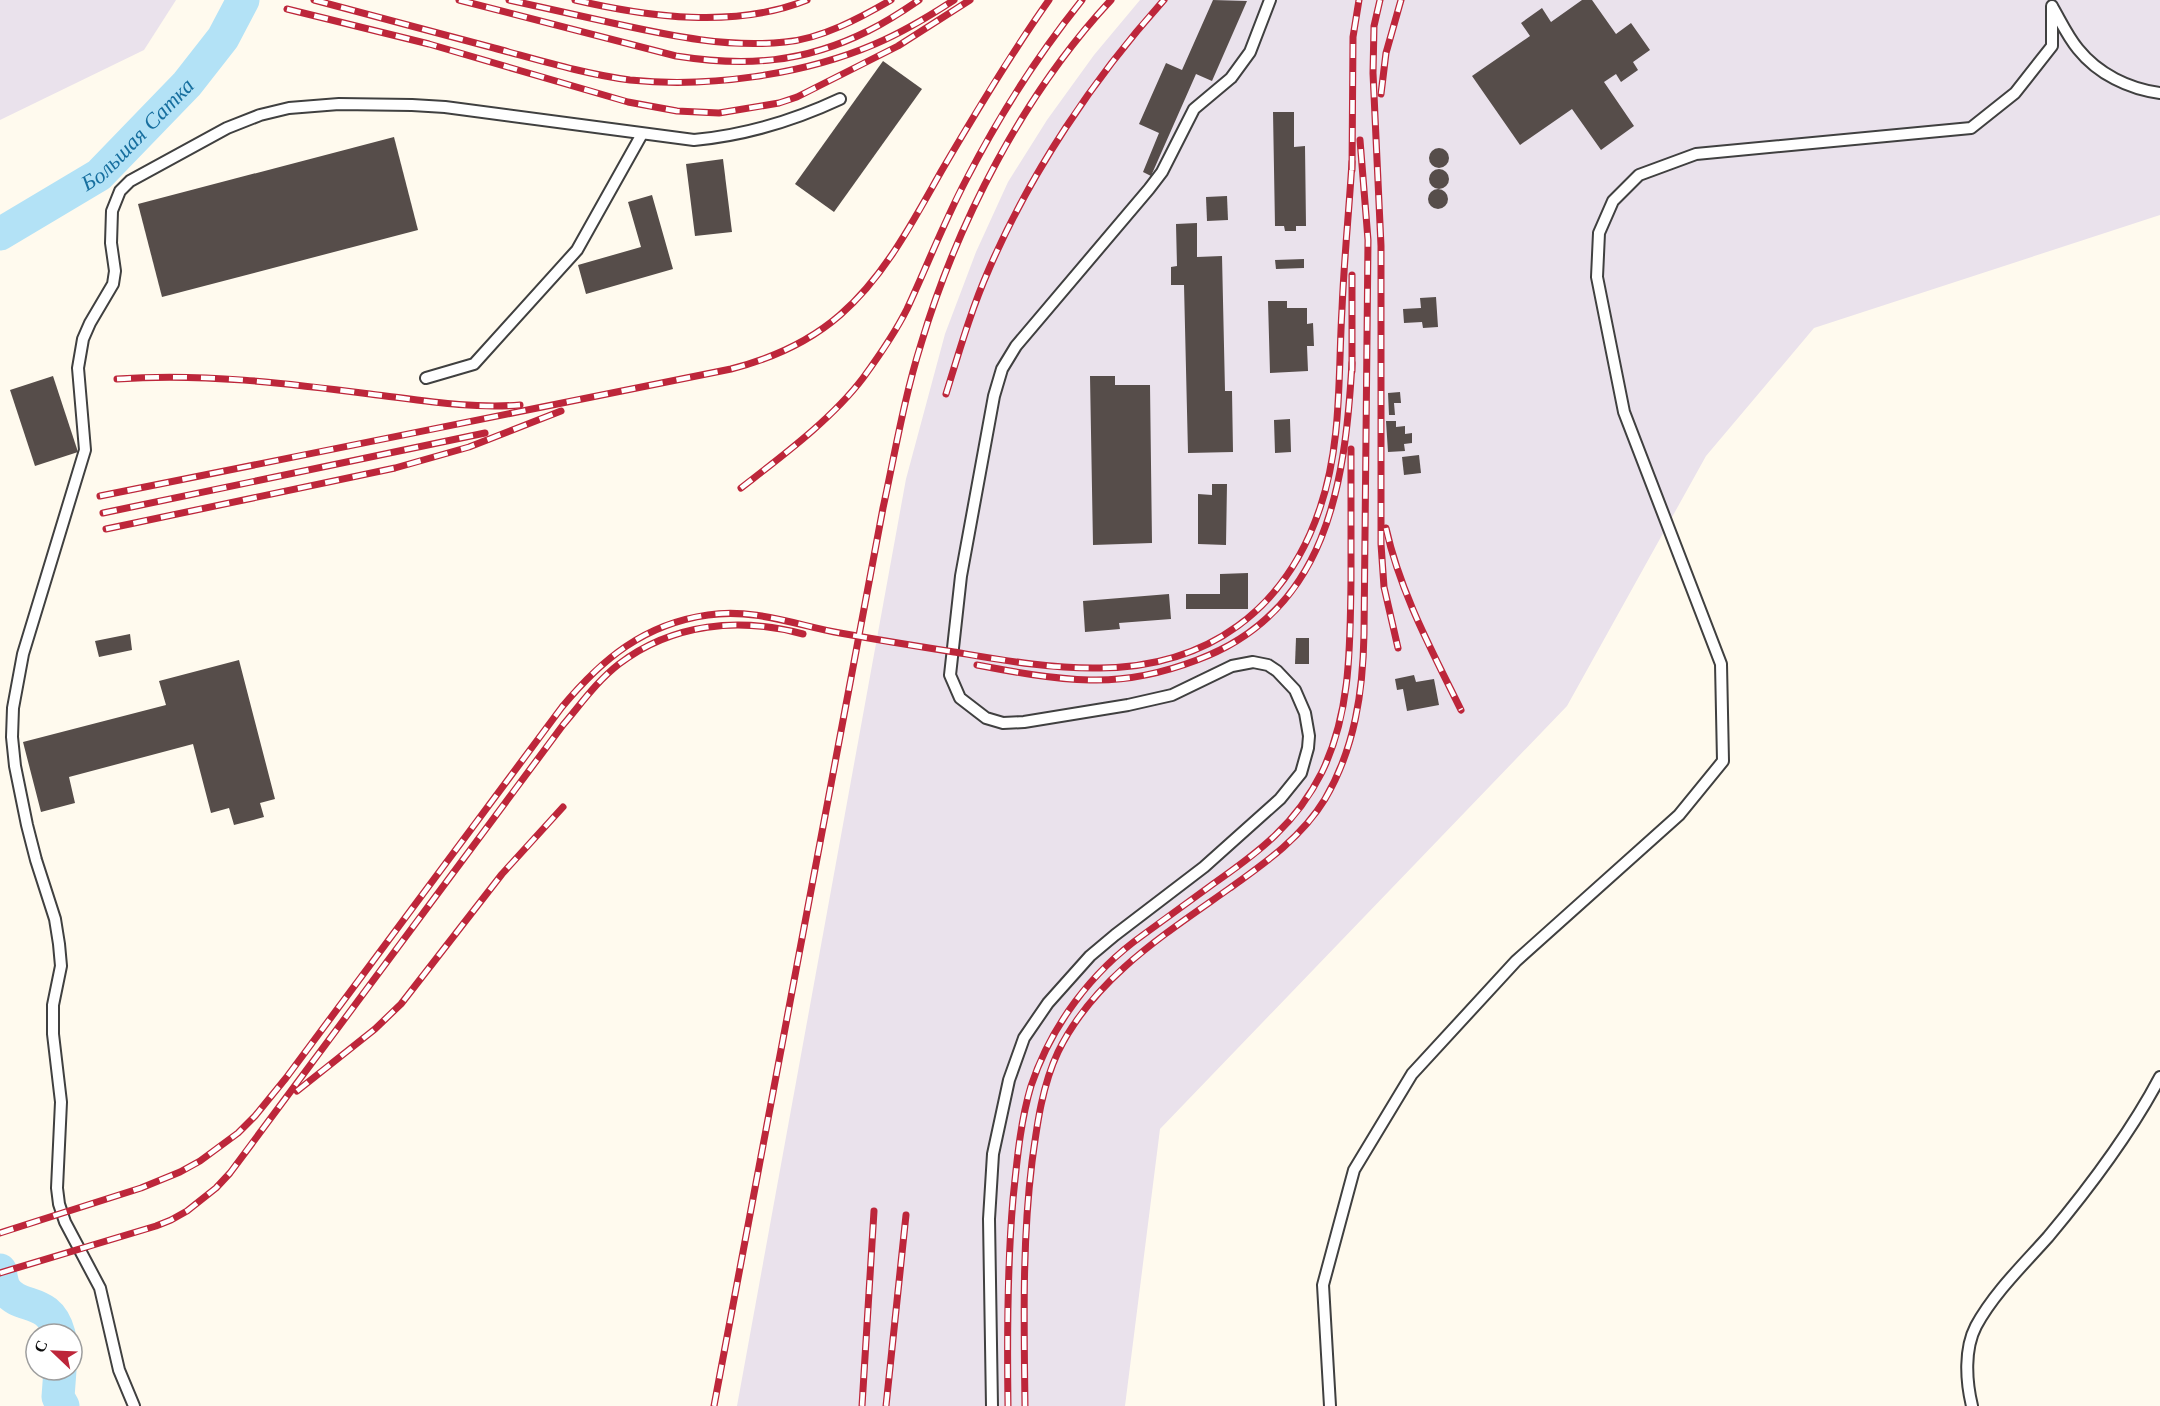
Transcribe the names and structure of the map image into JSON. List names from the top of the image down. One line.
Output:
{"water":["Большая Сатка"],"north":"top left"}
